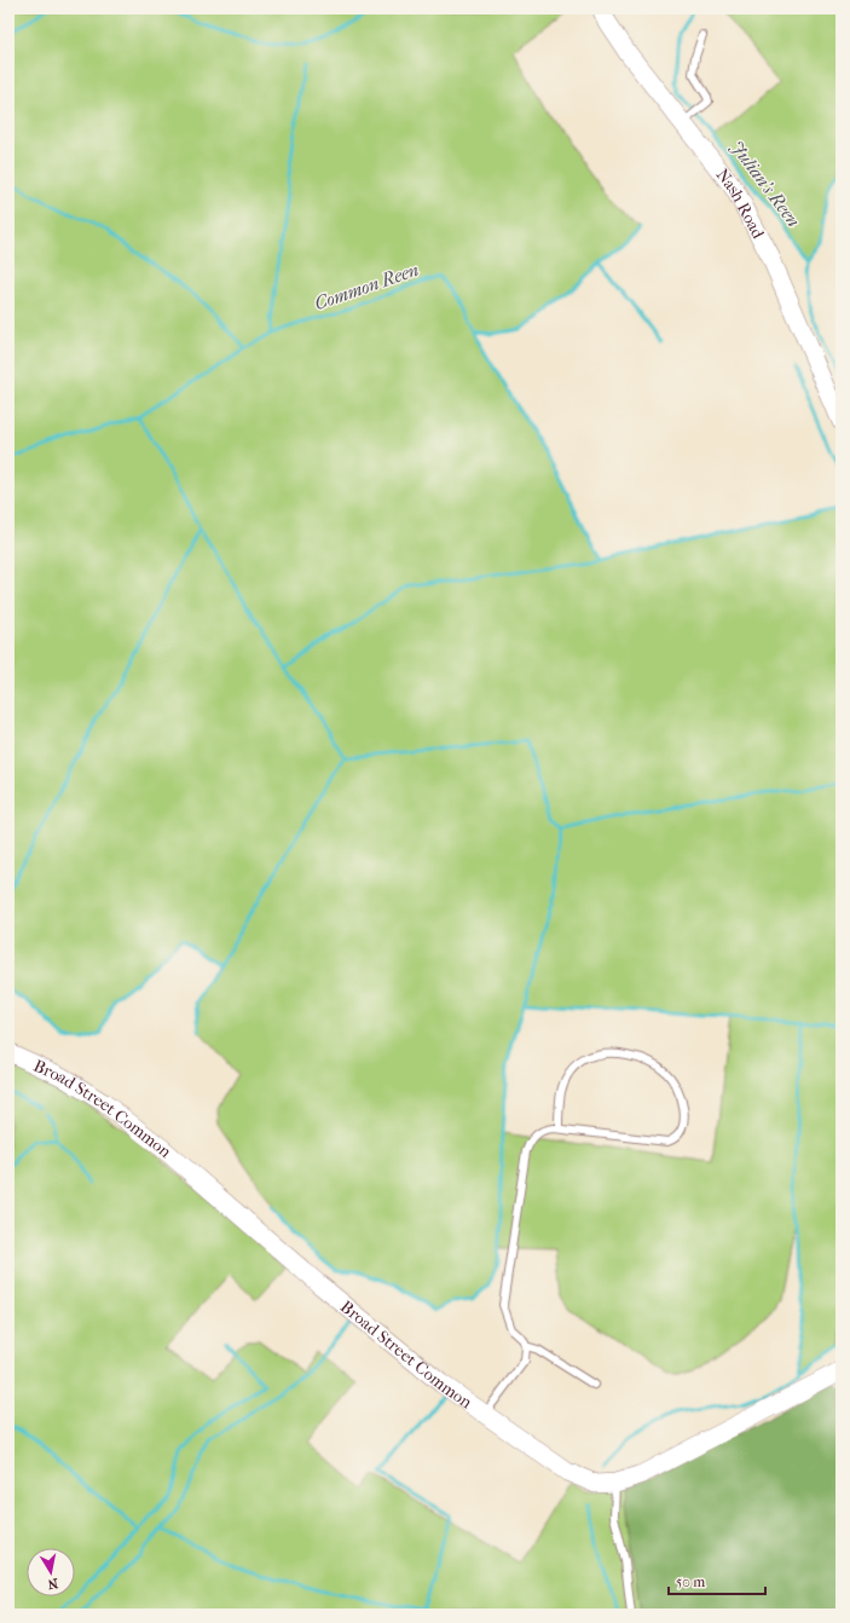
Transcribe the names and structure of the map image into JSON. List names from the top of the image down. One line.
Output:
{"streets":{"street":["Nash Road","Broad Street Common"]},"water":["Julian's Reen","Common Reen"],"scale_bar":"50 m","north":"bottom"}
